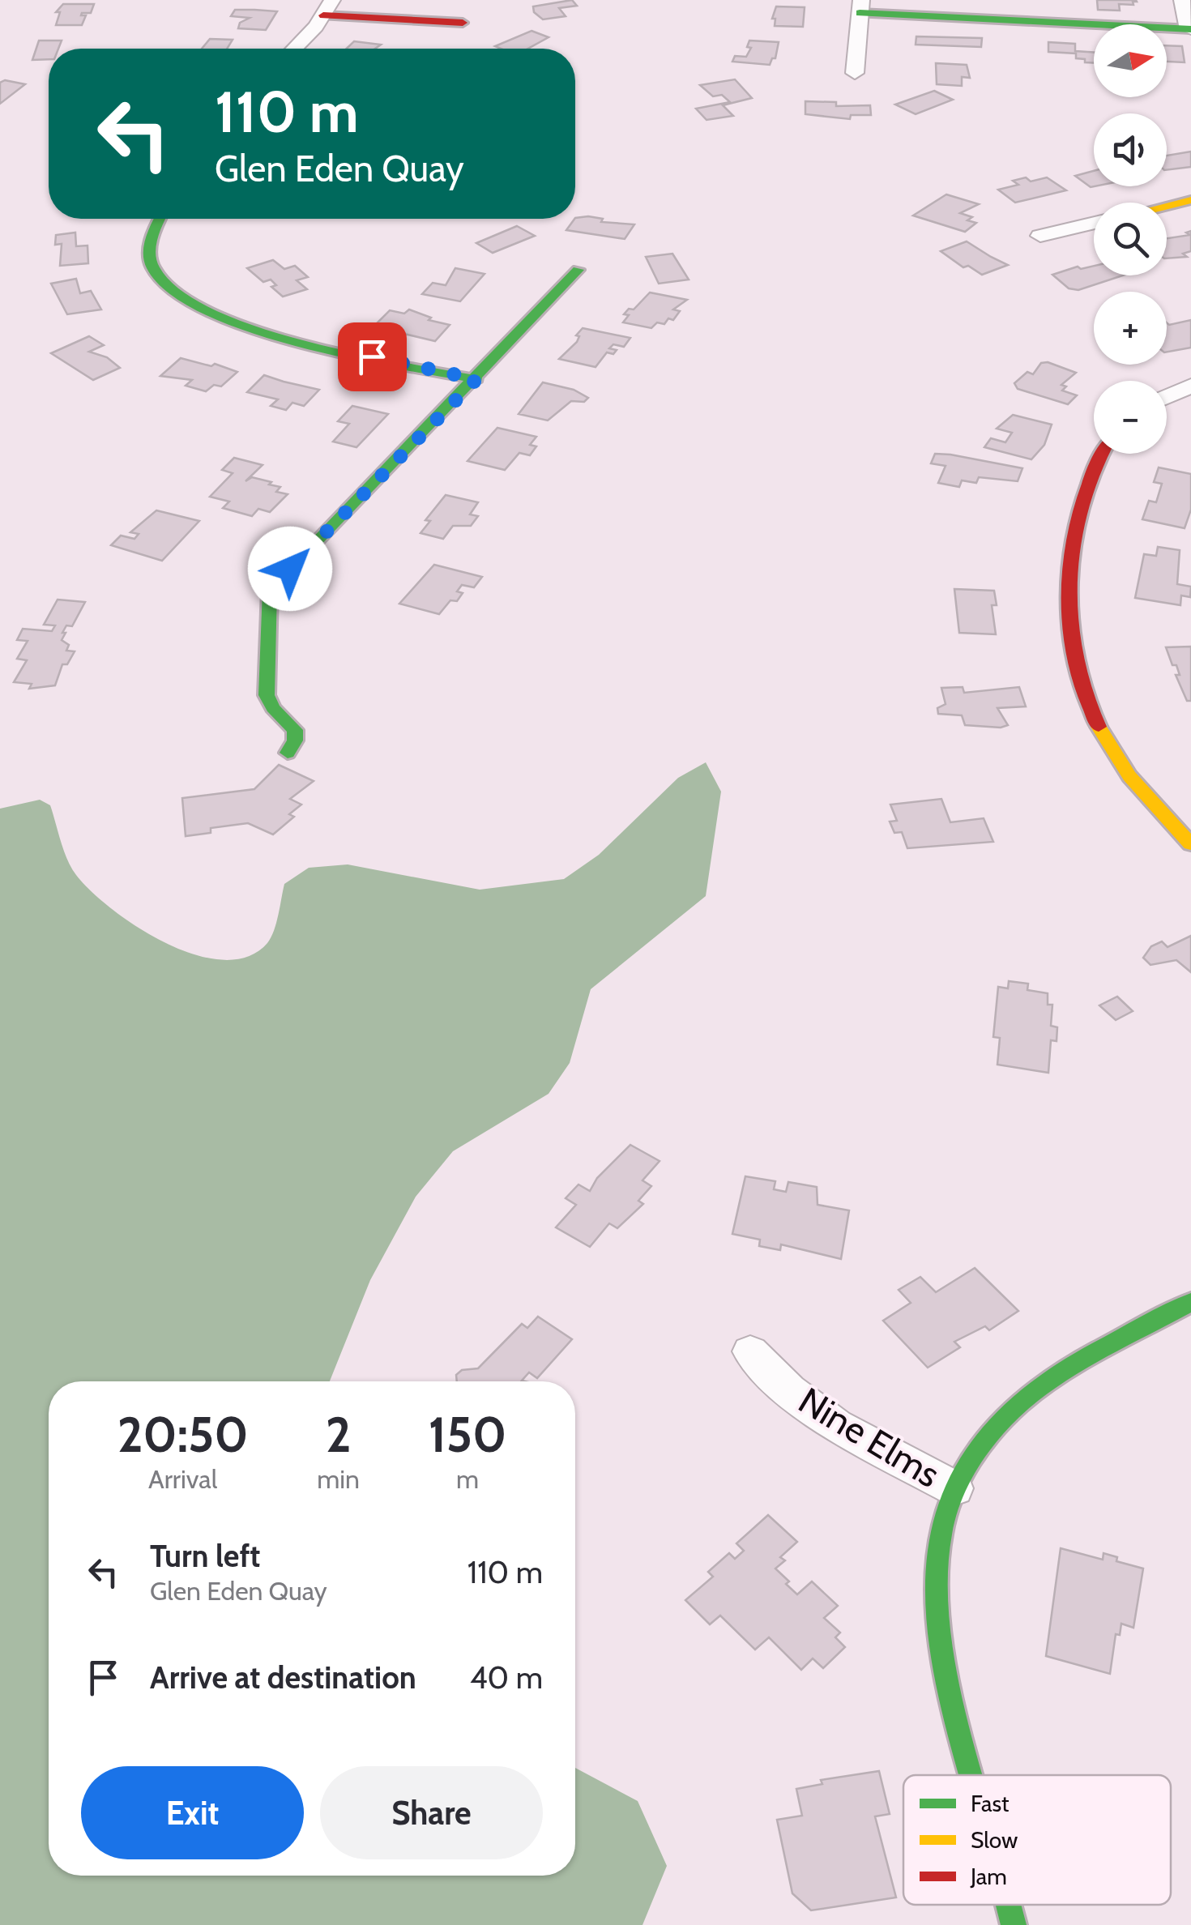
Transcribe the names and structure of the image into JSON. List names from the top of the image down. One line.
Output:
{"streets":{"street":["Nine Elms"]},"legend":["Fast","Slow","Jam"],"north":"right","page":{"map_buttons":["+","−"],"turn":["110 m","Glen Eden Quay"],"eta":["20:50","Arrival","2","min","150","m"],"list":[{"name":"Turn left","note":"Glen Eden Quay","value":"110 m"},{"name":"Arrive at destination","value":"40 m"}],"buttons":["Exit","Share"]}}
